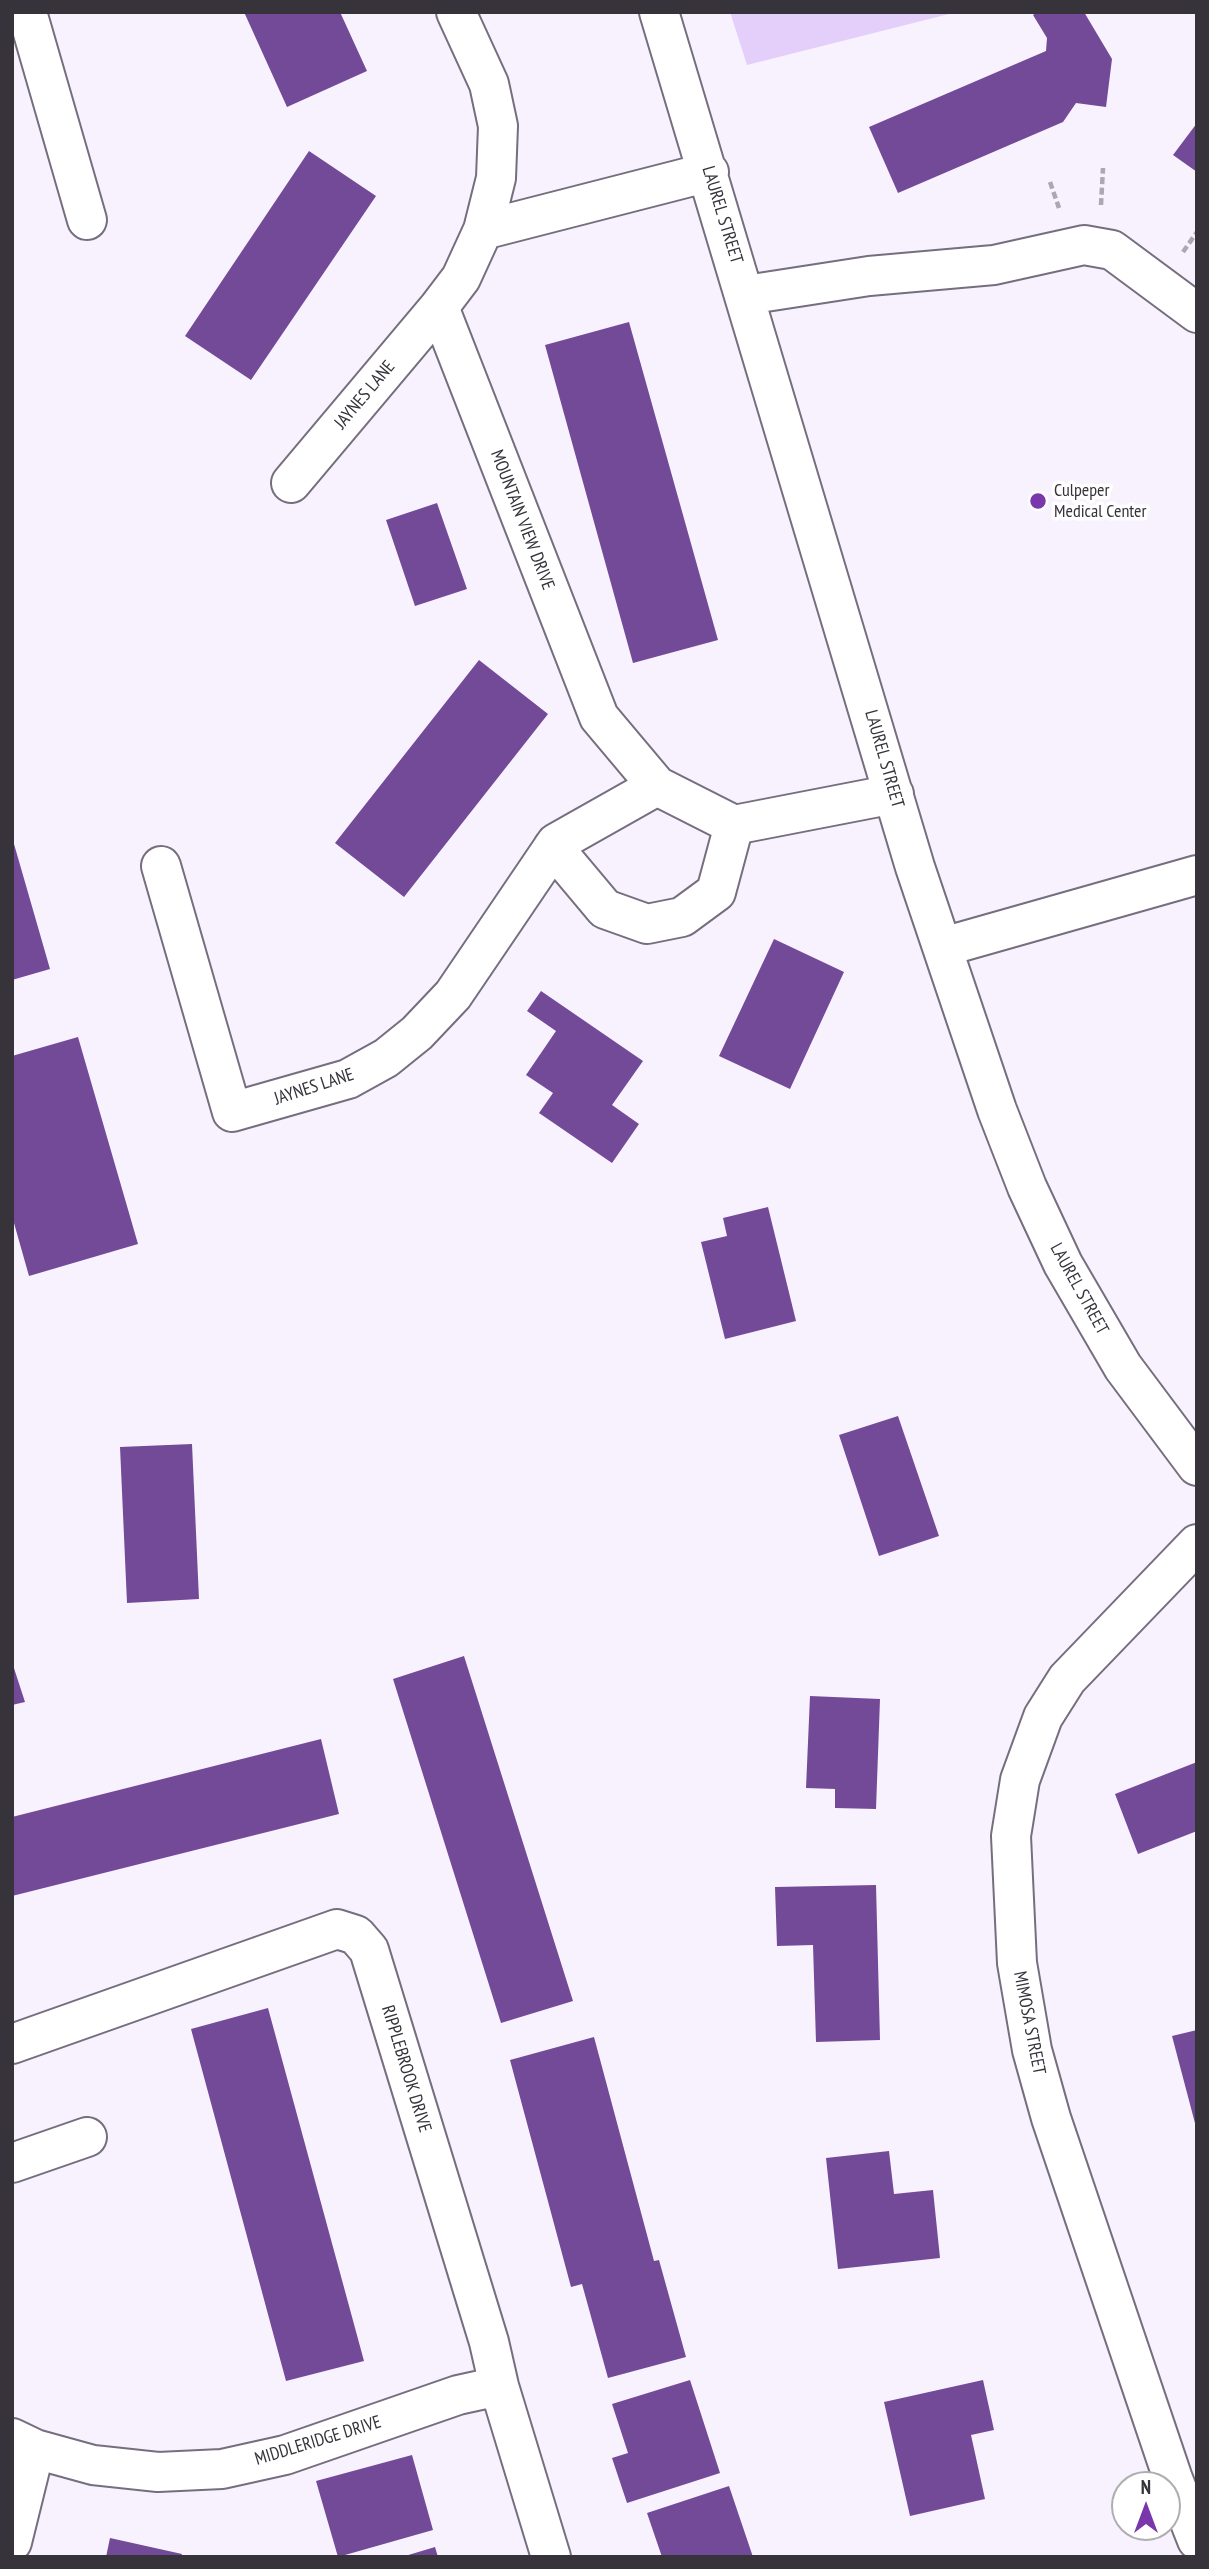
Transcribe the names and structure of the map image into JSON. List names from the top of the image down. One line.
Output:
{"streets":{"street":["LAUREL STREET","JAYNES LANE","MOUNTAIN VIEW DRIVE","MIMOSA STREET","RIPPLEBROOK DRIVE","MIDDLERIDGE DRIVE"]},"crossings":[["JAYNES LANE","MOUNTAIN VIEW DRIVE"],["RIPPLEBROOK DRIVE","MIDDLERIDGE DRIVE"]],"places":["Culpeper Medical Center"],"north":"top"}
